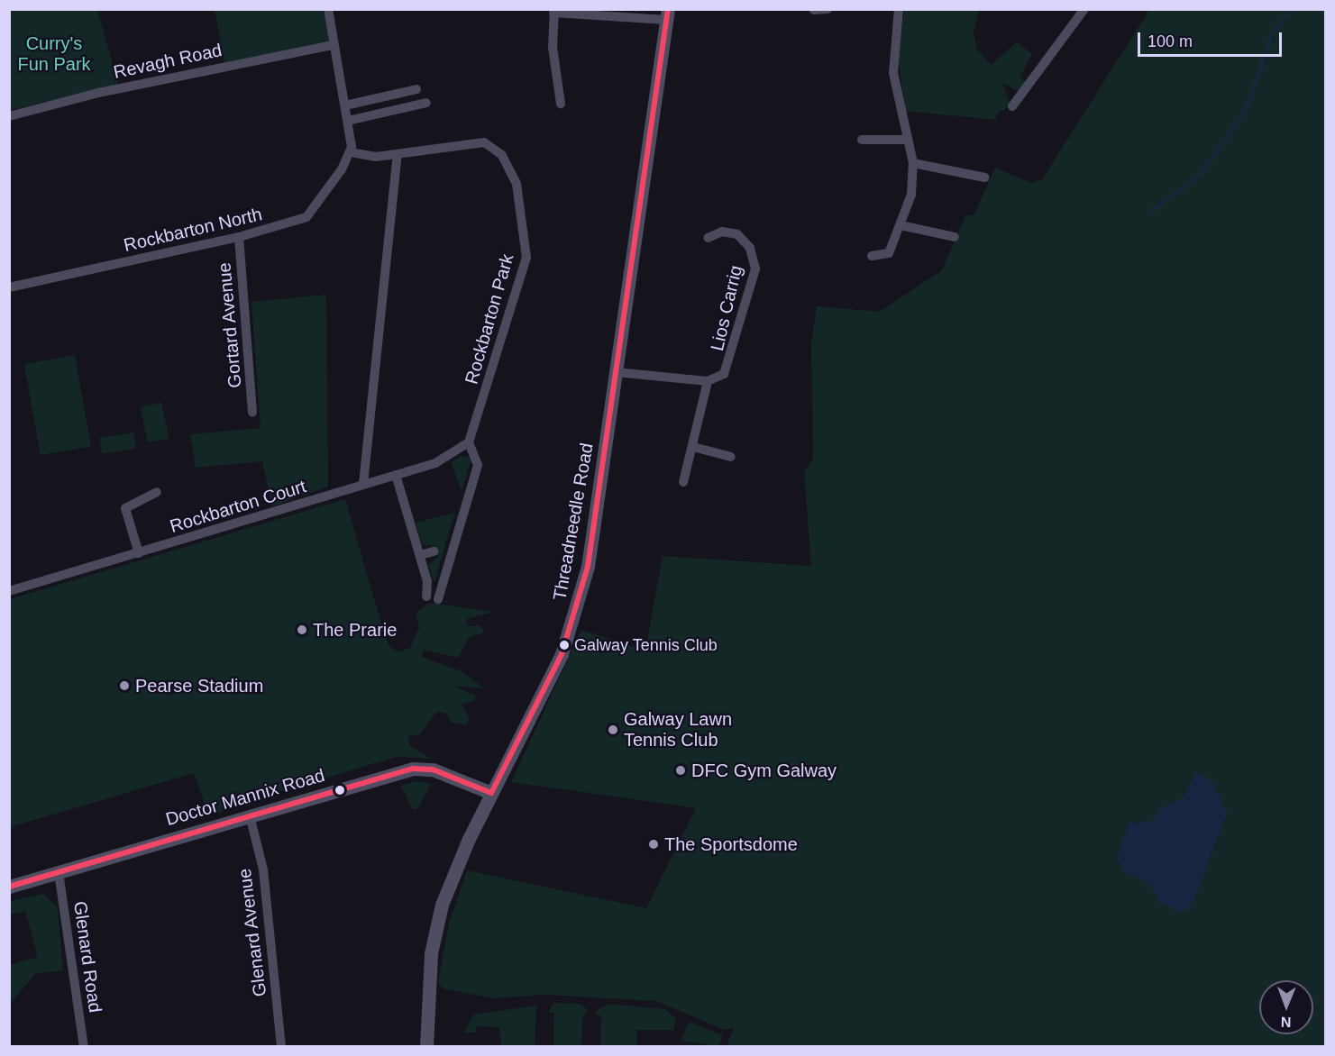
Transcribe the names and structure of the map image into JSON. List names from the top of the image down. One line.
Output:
{"streets":{"main road":["Threadneedle Road","Doctor Mannix Road"],"street":["Revagh Road","Rockbarton North","Lios Carrig","Rockbarton Park","Gortard Avenue","Rockbarton Court","Glenard Avenue","Glenard Road"]},"crossings":[["Rockbarton North","Rockbarton Park"],["Rockbarton North","Gortard Avenue"],["Threadneedle Road","Doctor Mannix Road"],["Doctor Mannix Road","Glenard Avenue"],["Doctor Mannix Road","Glenard Road"]],"parks":["Curry's Fun Park"],"places":["The Prarie","Galway Tennis Club","Pearse Stadium","Galway Lawn Tennis Club","DFC Gym Galway","The Sportsdome"],"scale_bar":"100 m","north":"bottom"}
